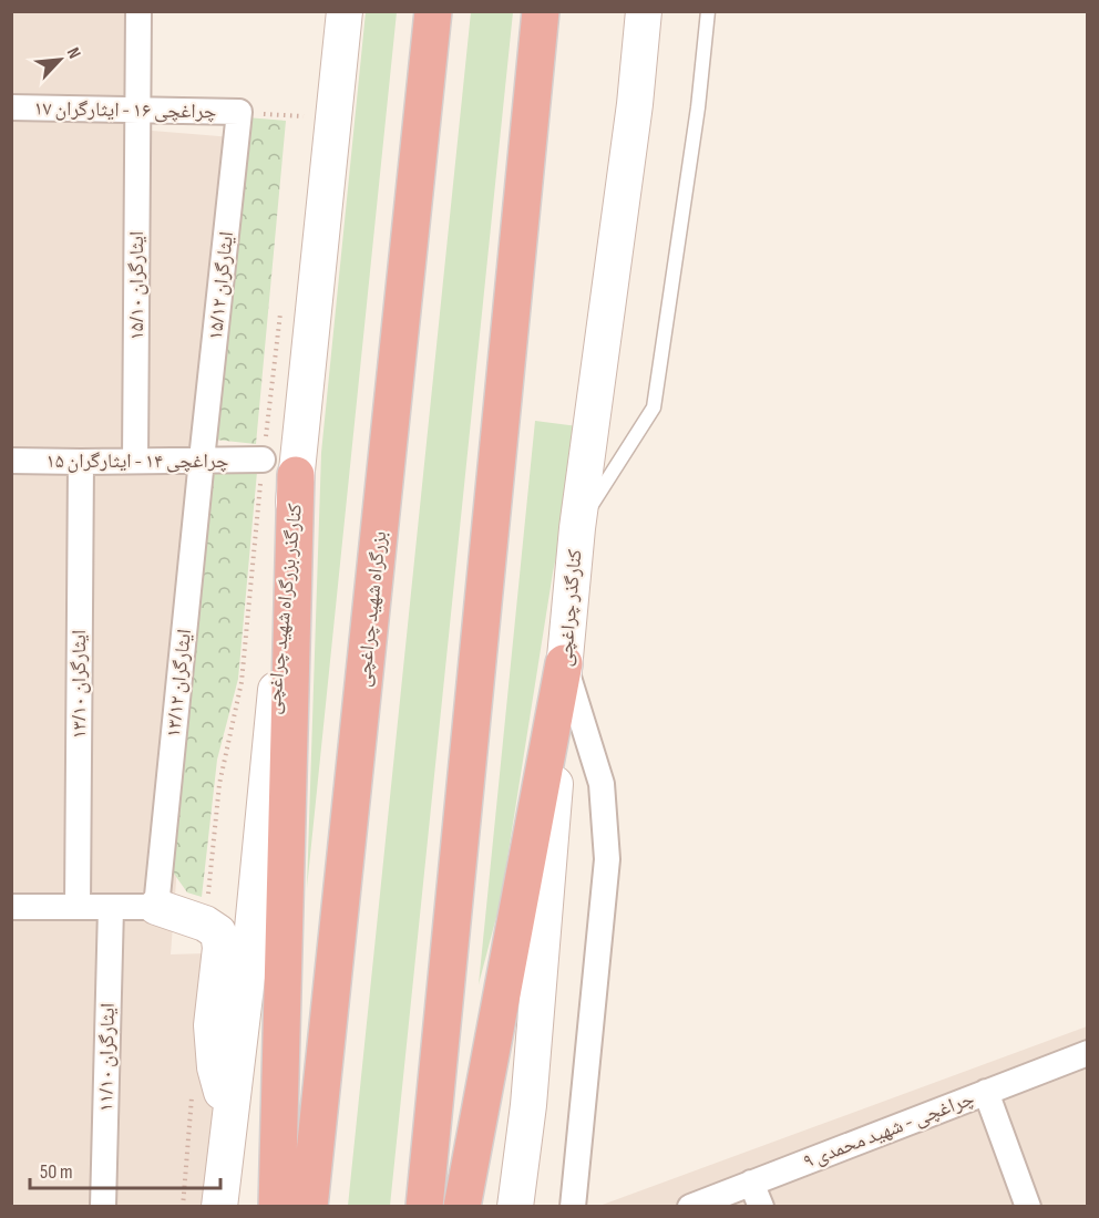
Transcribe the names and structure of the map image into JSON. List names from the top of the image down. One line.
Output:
{"streets":{"highway":["بزرگراه شهید چراغچی"],"main road":["کنارگذر چراغچی","کنارگذر بزرگراه شهید چراغچی"],"street":["چراغچی ۱۶ - ایثارگران ۱۷","ایثارگران ۱۵/۱۰","ایثارگران ۱۵/۱۲","چراغچی ۱۴ - ایثارگران ۱۵","ایثارگران ۱۳/۱۲","ایثارگران ۱۳/۱۰","ایثارگران ۱۱/۱۰","۹ چراغچی - شهید محمدی"]},"crossings":[["چراغچی ۱۶ - ایثارگران ۱۷","ایثارگران ۱۵/۱۰"],["چراغچی ۱۶ - ایثارگران ۱۷","ایثارگران ۱۵/۱۲"],["ایثارگران ۱۵/۱۰","چراغچی ۱۴ - ایثارگران ۱۵"],["ایثارگران ۱۵/۱۲","چراغچی ۱۴ - ایثارگران ۱۵"],["ایثارگران ۱۵/۱۲","ایثارگران ۱۳/۱۲"],["چراغچی ۱۴ - ایثارگران ۱۵","ایثارگران ۱۳/۱۲"],["چراغچی ۱۴ - ایثارگران ۱۵","ایثارگران ۱۳/۱۰"]],"scale_bar":"50 m","north":"top right"}
